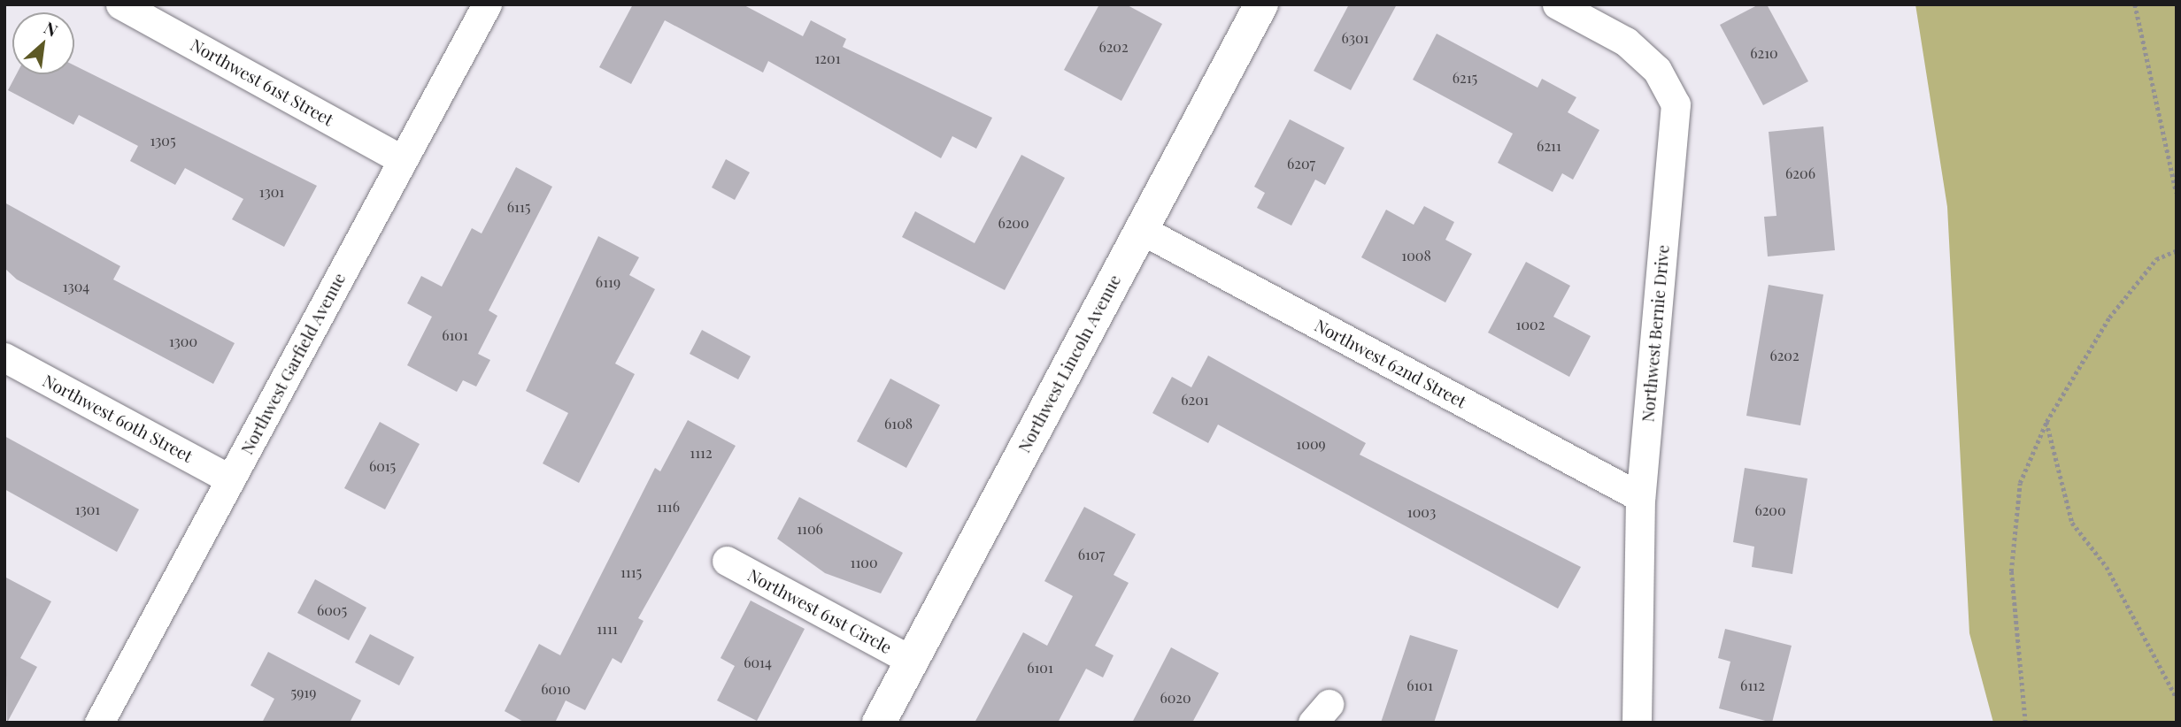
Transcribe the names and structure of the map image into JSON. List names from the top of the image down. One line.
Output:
{"streets":{"street":["Northwest 61st Street","Northwest Bernie Drive","Northwest Garfield Avenue","Northwest Lincoln Avenue","Northwest 62nd Street","Northwest 60th Street","Northwest 61st Circle"]},"crossings":[["Northwest 61st Street","Northwest Garfield Avenue"],["Northwest Bernie Drive","Northwest 62nd Street"],["Northwest Garfield Avenue","Northwest 60th Street"],["Northwest Lincoln Avenue","Northwest 62nd Street"],["Northwest Lincoln Avenue","Northwest 61st Circle"]],"house_numbers":["6301","6202","6210","1201","6215","1305","6211","6207","6206","1301","6115","6200","1008","6119","1304","1002","6101","1300","6202","6201","6108","1009","1112","6015","1116","1301","6200","1003","1106","6107","1100","1115","6005","1111","6014","6101","6101","6112","6010","5919","6020"],"north":"top right"}
